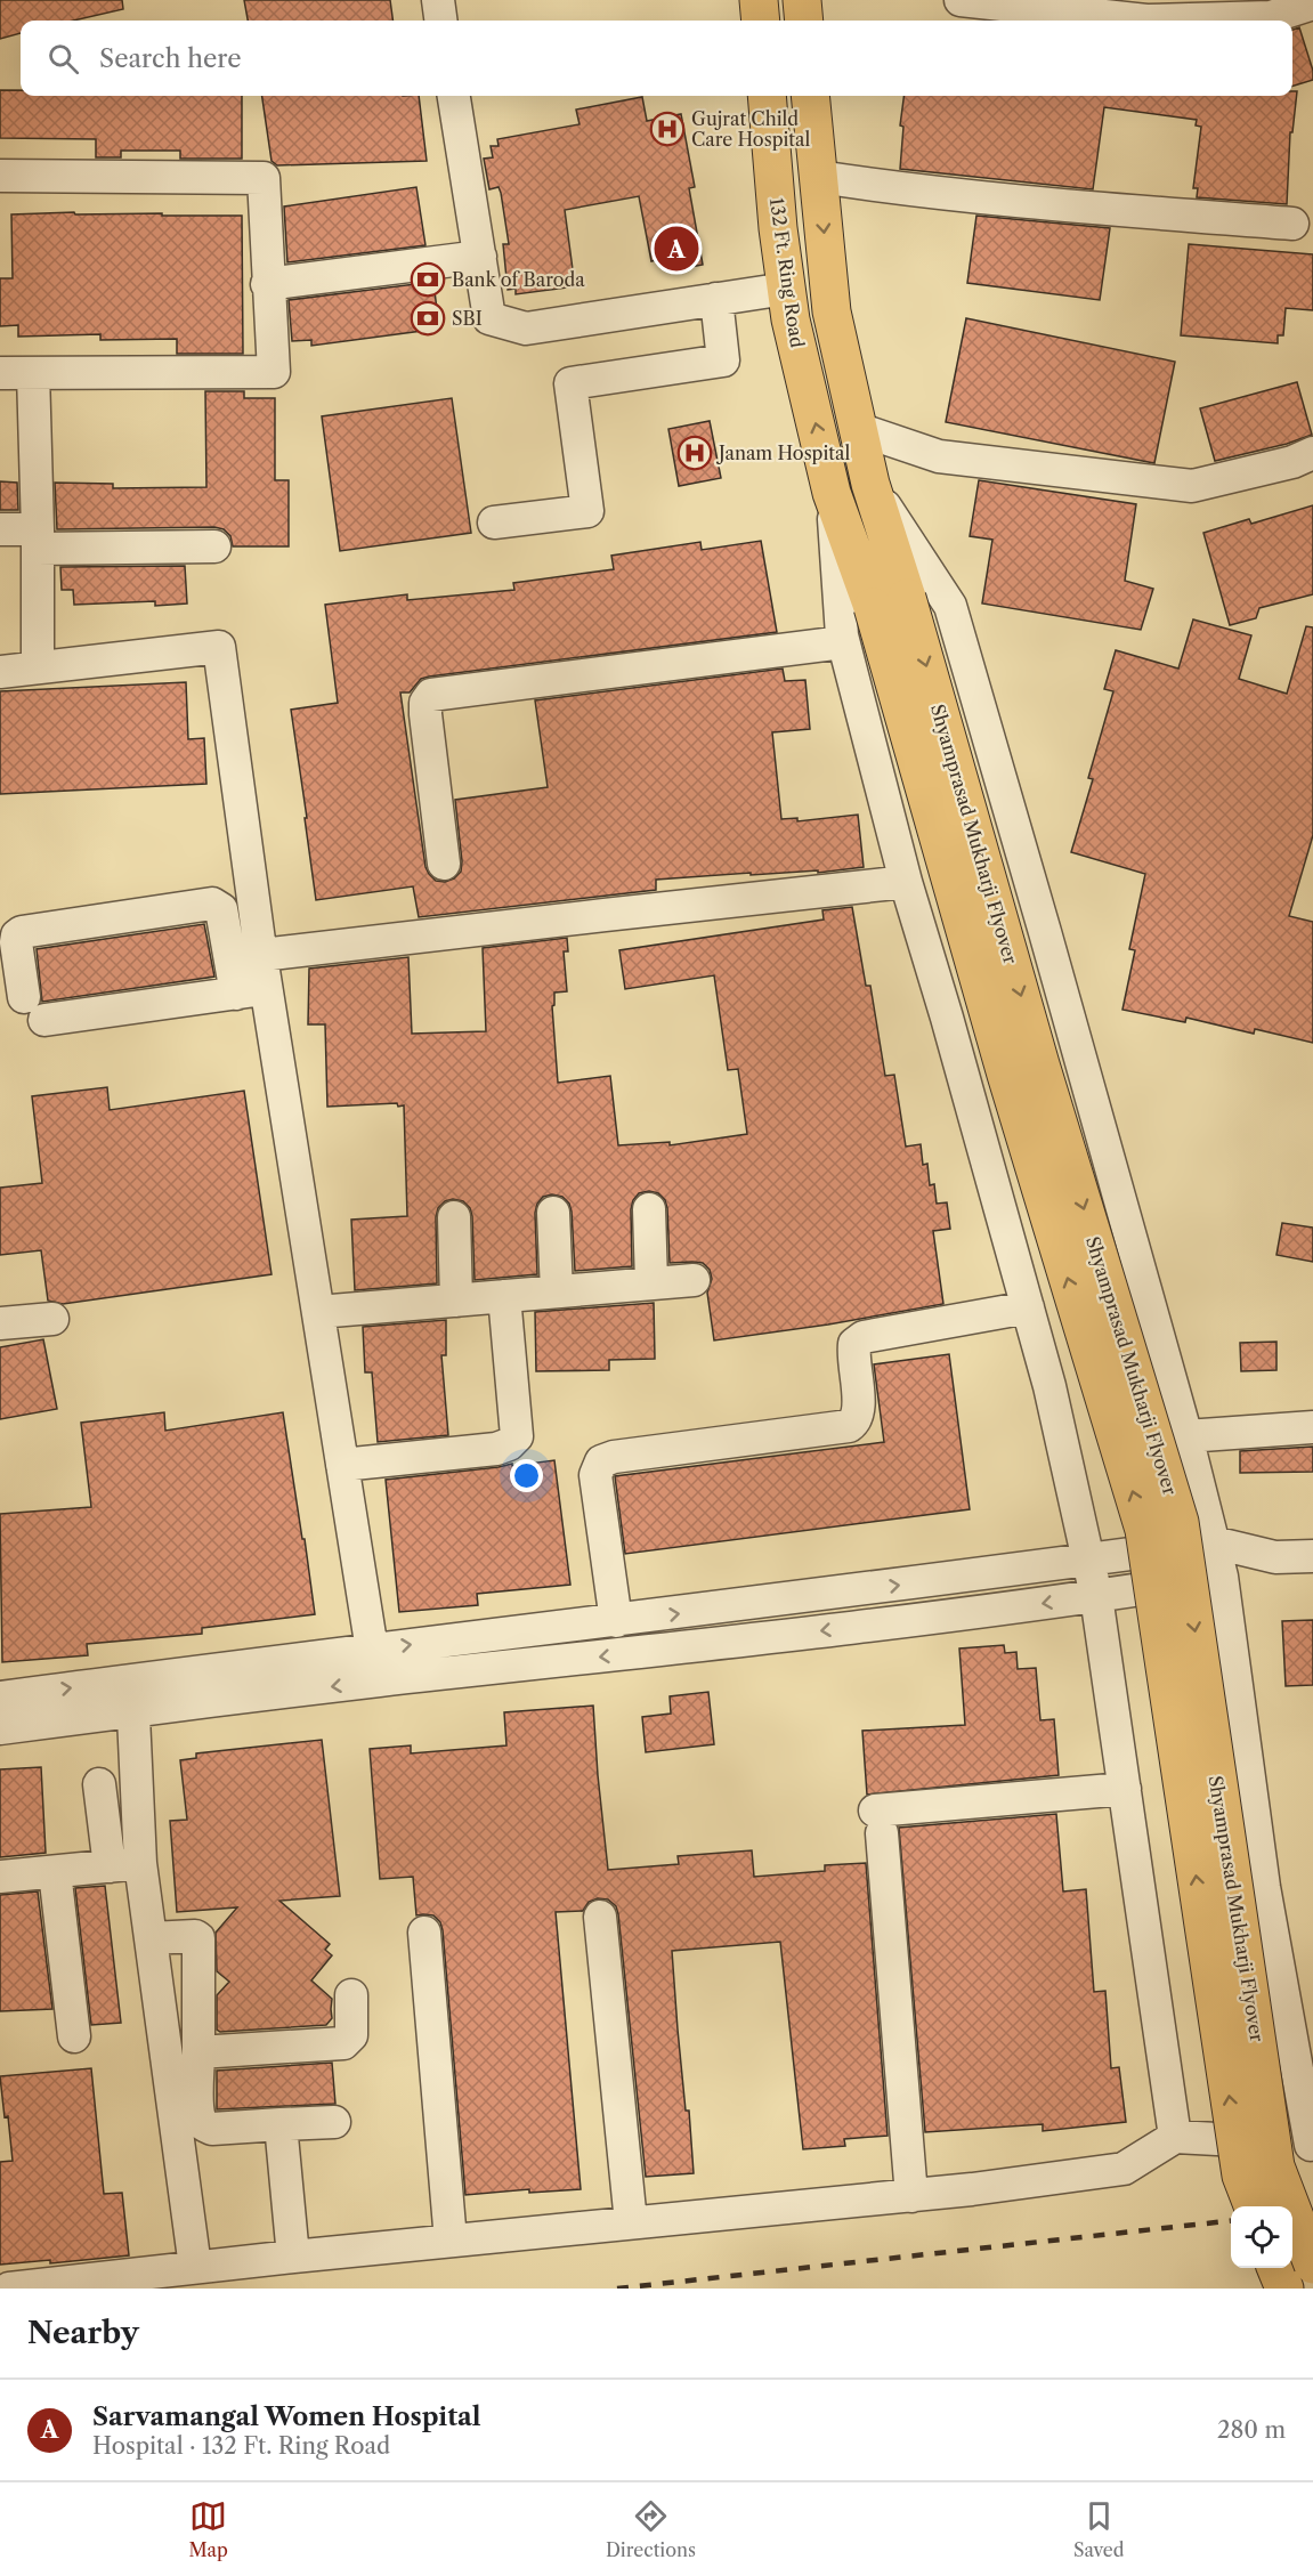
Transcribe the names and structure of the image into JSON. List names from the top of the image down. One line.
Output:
{"streets":{"main road":["132 Ft. Ring Road","Shyamprasad Mukharji Flyover"]},"crossings":[["132 Ft. Ring Road","Shyamprasad Mukharji Flyover"]],"places":{"hospital":["Gujrat Child Care Hospital","Janam Hospital"],"bank":["Bank of Baroda","SBI"]},"page":{"search":"Search here","pins":"A","heading":"Nearby","list":[{"mark":"A","name":"Sarvamangal Women Hospital","note":"Hospital · 132 Ft. Ring Road","value":"280 m"}],"nav":["Map","Directions","Saved"]}}
